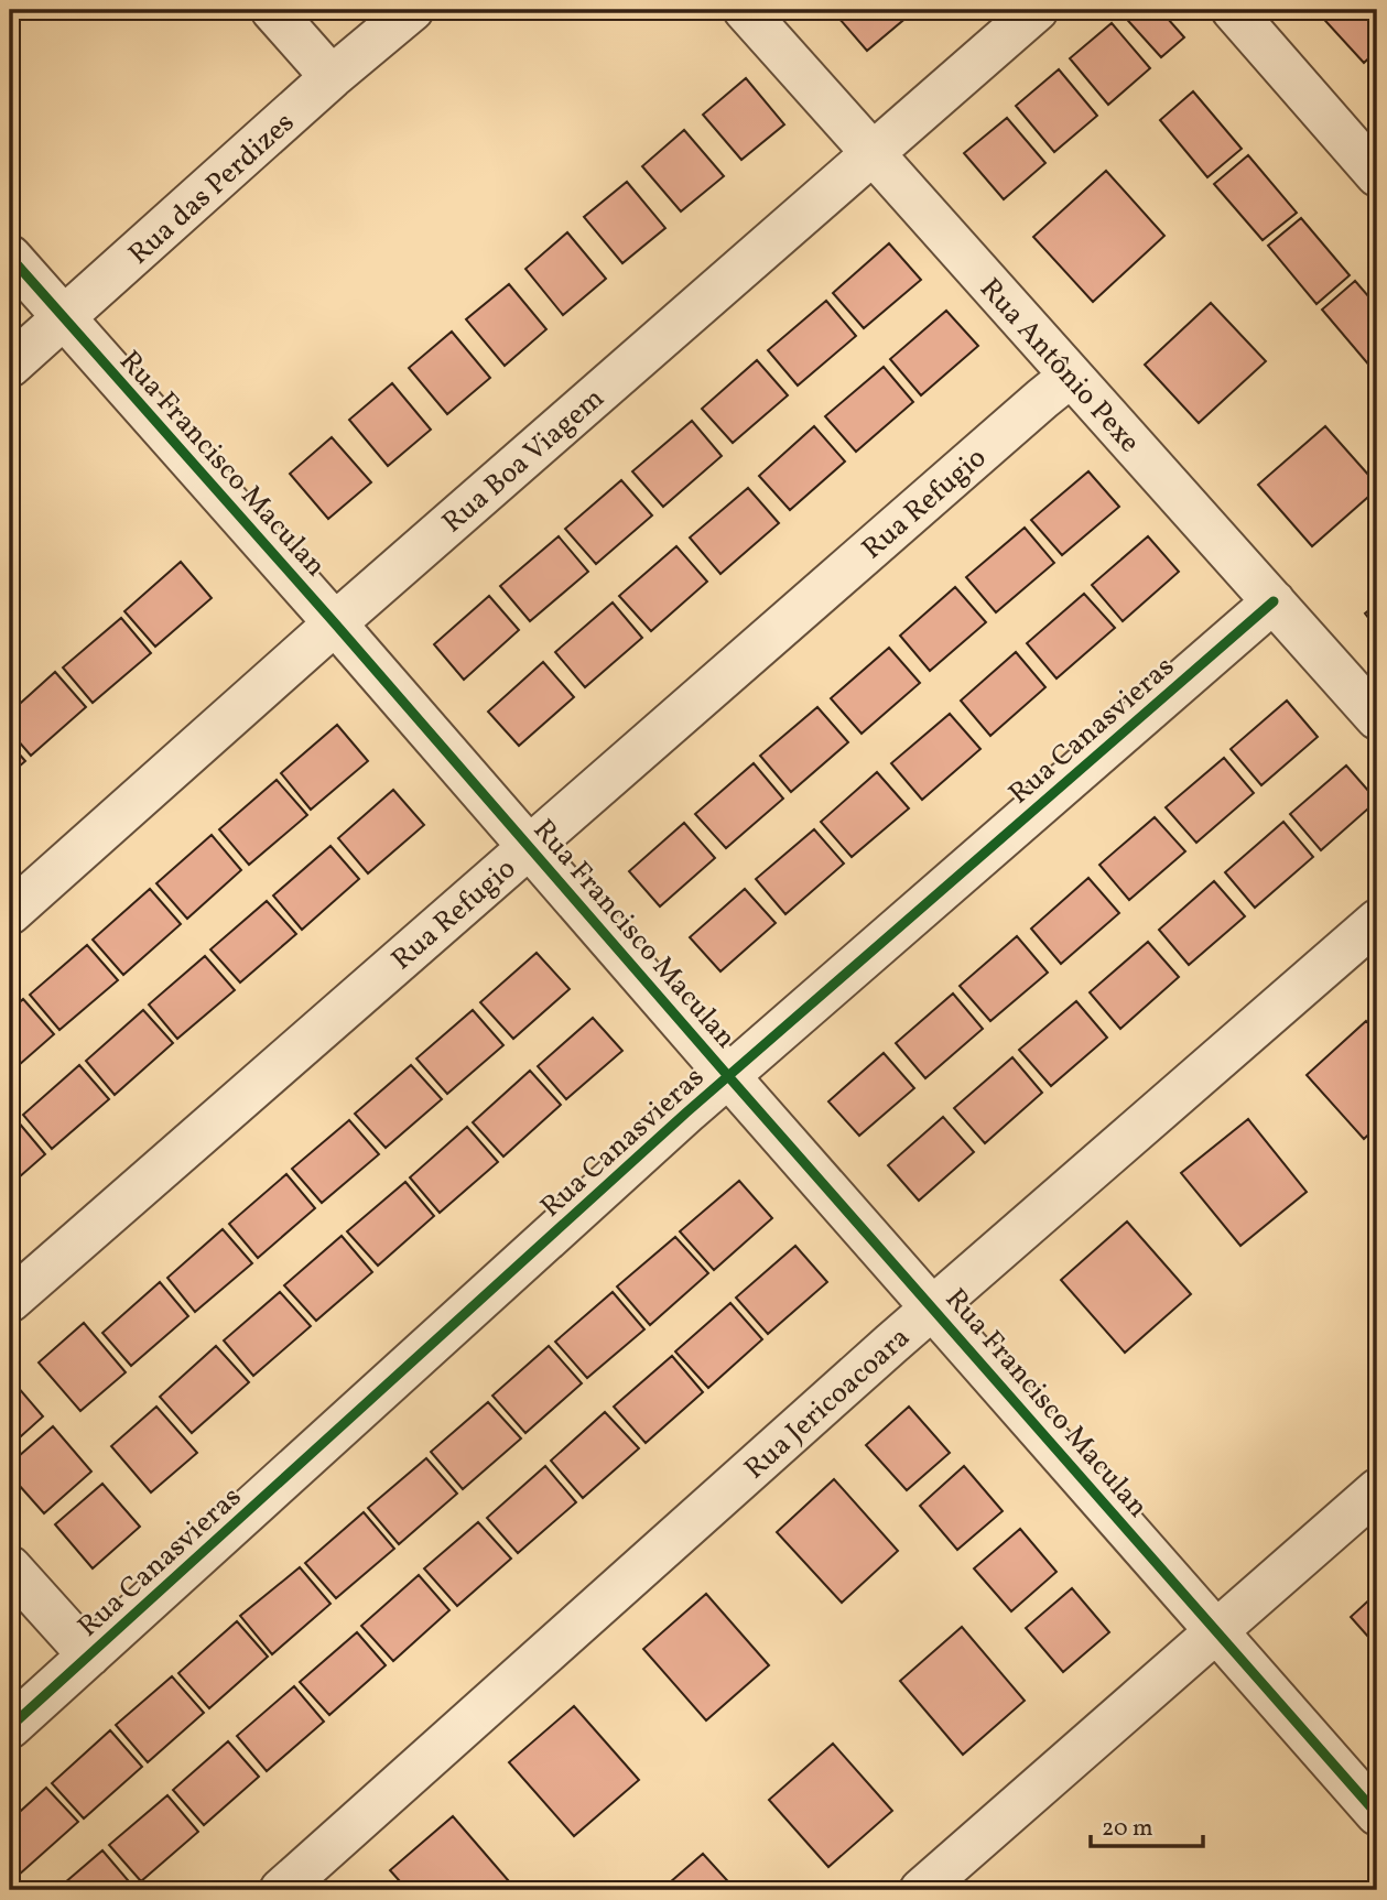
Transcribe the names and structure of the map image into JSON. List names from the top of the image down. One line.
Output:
{"streets":{"street":["Rua das Perdizes","Rua Antônio Pexe","Rua Boa Viagem","Rua Francisco Maculan","Rua Refugio","Rua Canasvieras","Rua Jericoacoara"]},"crossings":[["Rua das Perdizes","Rua Francisco Maculan"],["Rua Antônio Pexe","Rua Boa Viagem"],["Rua Antônio Pexe","Rua Refugio"],["Rua Antônio Pexe","Rua Canasvieras"],["Rua Boa Viagem","Rua Francisco Maculan"],["Rua Francisco Maculan","Rua Refugio"],["Rua Francisco Maculan","Rua Canasvieras"],["Rua Francisco Maculan","Rua Jericoacoara"]],"scale_bar":"20 m"}
